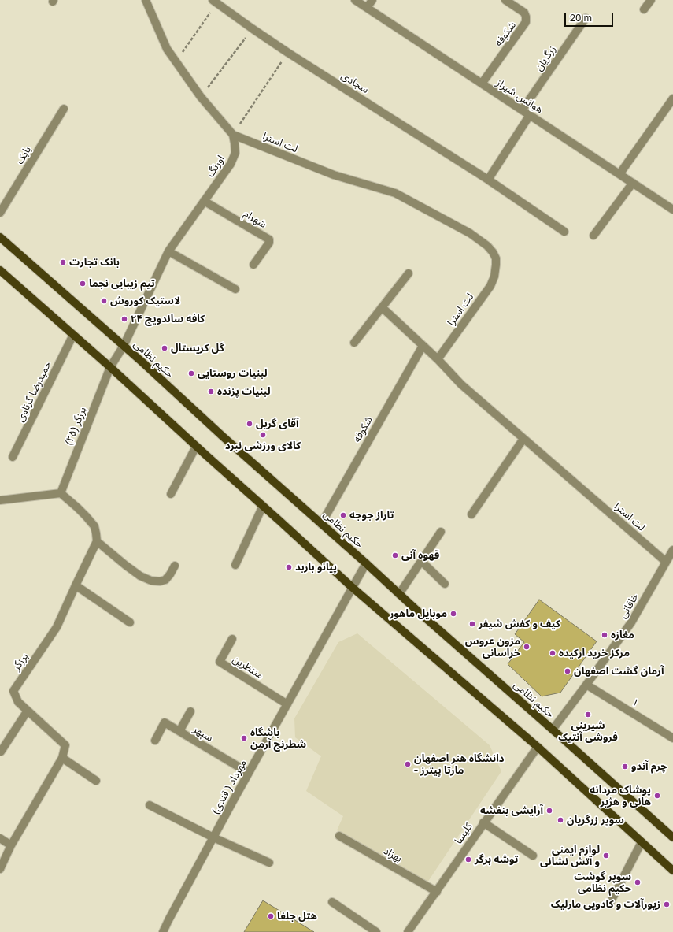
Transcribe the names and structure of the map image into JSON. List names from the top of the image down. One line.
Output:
{"streets":{"main road":["حکیم نظامی"],"street":["شکوفه","زرگریان","سجادی","هوانس شیراز","لت استرا","بابک","اورنگ","شهرام","حمیدرضا گرناوی","برزگر (۲۵)","خاقانی","برزگر","منتظرین","۱","سپهر","مهرداد ( قندی)","کلیسا","بهزاد"]},"crossings":[["شکوفه","هوانس شیراز"],["شکوفه","حکیم نظامی"],["زرگریان","هوانس شیراز"],["لت استرا","اورنگ"],["لت استرا","خاقانی"],["اورنگ","شهرام"],["اورنگ","حکیم نظامی"],["اورنگ","برزگر (۲۵)"],["حکیم نظامی","برزگر (۲۵)"],["حکیم نظامی","خاقانی"],["حکیم نظامی","مهرداد ( قندی)"],["خاقانی","۱"],["منتظرین","مهرداد ( قندی)"],["سپهر","مهرداد ( قندی)"],["کلیسا","بهزاد"]],"places":["بانک تجارت","تیم زیبایی نجما","لاستیک کوروش","کافه ساندویچ ۲۴","گل کریستال","لبنیات روستایی","لبنیات پزنده","آقای گریل","کالای ورزشی نبرد","تاراز جوجه","قهوه آنی","پیانو باربد","موبایل ماهور","کیف و کفش شیفر","مغازه","مزون عروس خراسانی","مرکز خرید ارکیده","آرمان گشت اصفهان","شیرینی فروشی آنتیک","باشگاه شطرنج آرمن","دانشگاه هنر اصفهان - مارتا پیترز","چرم آندو","پوشاک مردانه هانی و هژیر","آرایشی بنفشه","سوپر زرگریان","لوازم ایمنی و آتش نشانی","توشه برگر","سوپر گوشت حکیم نظامی","زیورآلات و کادویی مارلیک","هتل جلفا"],"scale_bar":"20 m"}
